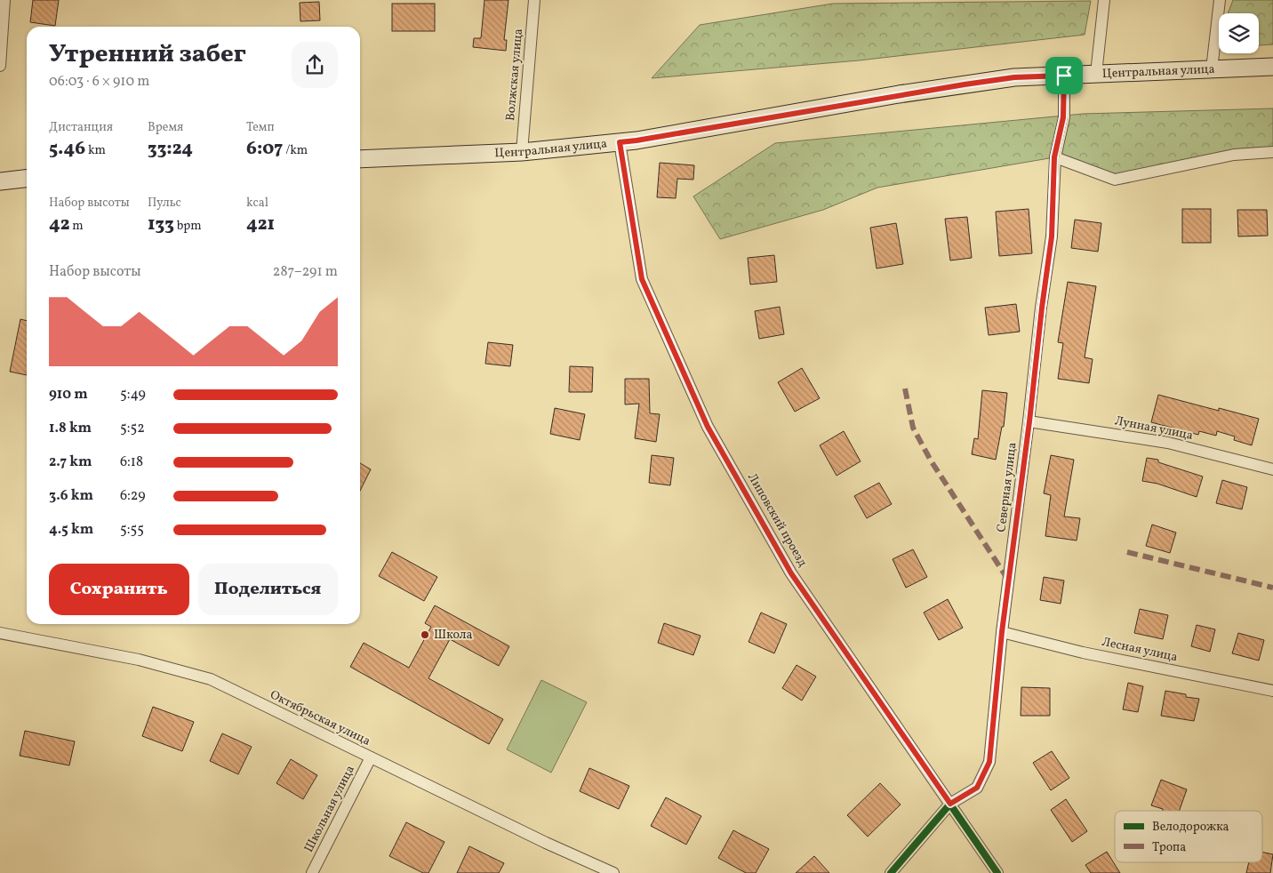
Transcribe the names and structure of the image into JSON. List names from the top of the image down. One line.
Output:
{"streets":{"main road":["Центральная улица"],"street":["Волжская улица","Лунная улица","Северная улица","Липовский проезд","Лесная улица","Октябрьская улица","Школьная улица"]},"crossings":[["Центральная улица","Волжская улица"],["Центральная улица","Северная улица"],["Центральная улица","Липовский проезд"],["Лунная улица","Северная улица"],["Северная улица","Липовский проезд"],["Северная улица","Лесная улица"],["Октябрьская улица","Школьная улица"]],"places":["Школа"],"legend":["Велодорожка","Тропа"],"page":{"heading":["Утренний забег","06:03 · 6 × 910 m"],"stats":[["Дистанция","5.46 km"],["Время","33:24"],["Темп","6:07 /km"],["Набор высоты","42 m"],["Пульс","133 bpm"],["kcal","421"]],"chart":["Набор высоты","287–291 m"],"list":[{"name":"910 m","note":"5:49"},{"name":"1.8 km","note":"5:52"},{"name":"2.7 km","note":"6:18"},{"name":"3.6 km","note":"6:29"},{"name":"4.5 km","note":"5:55"}],"buttons":["Сохранить","Поделиться"]}}
